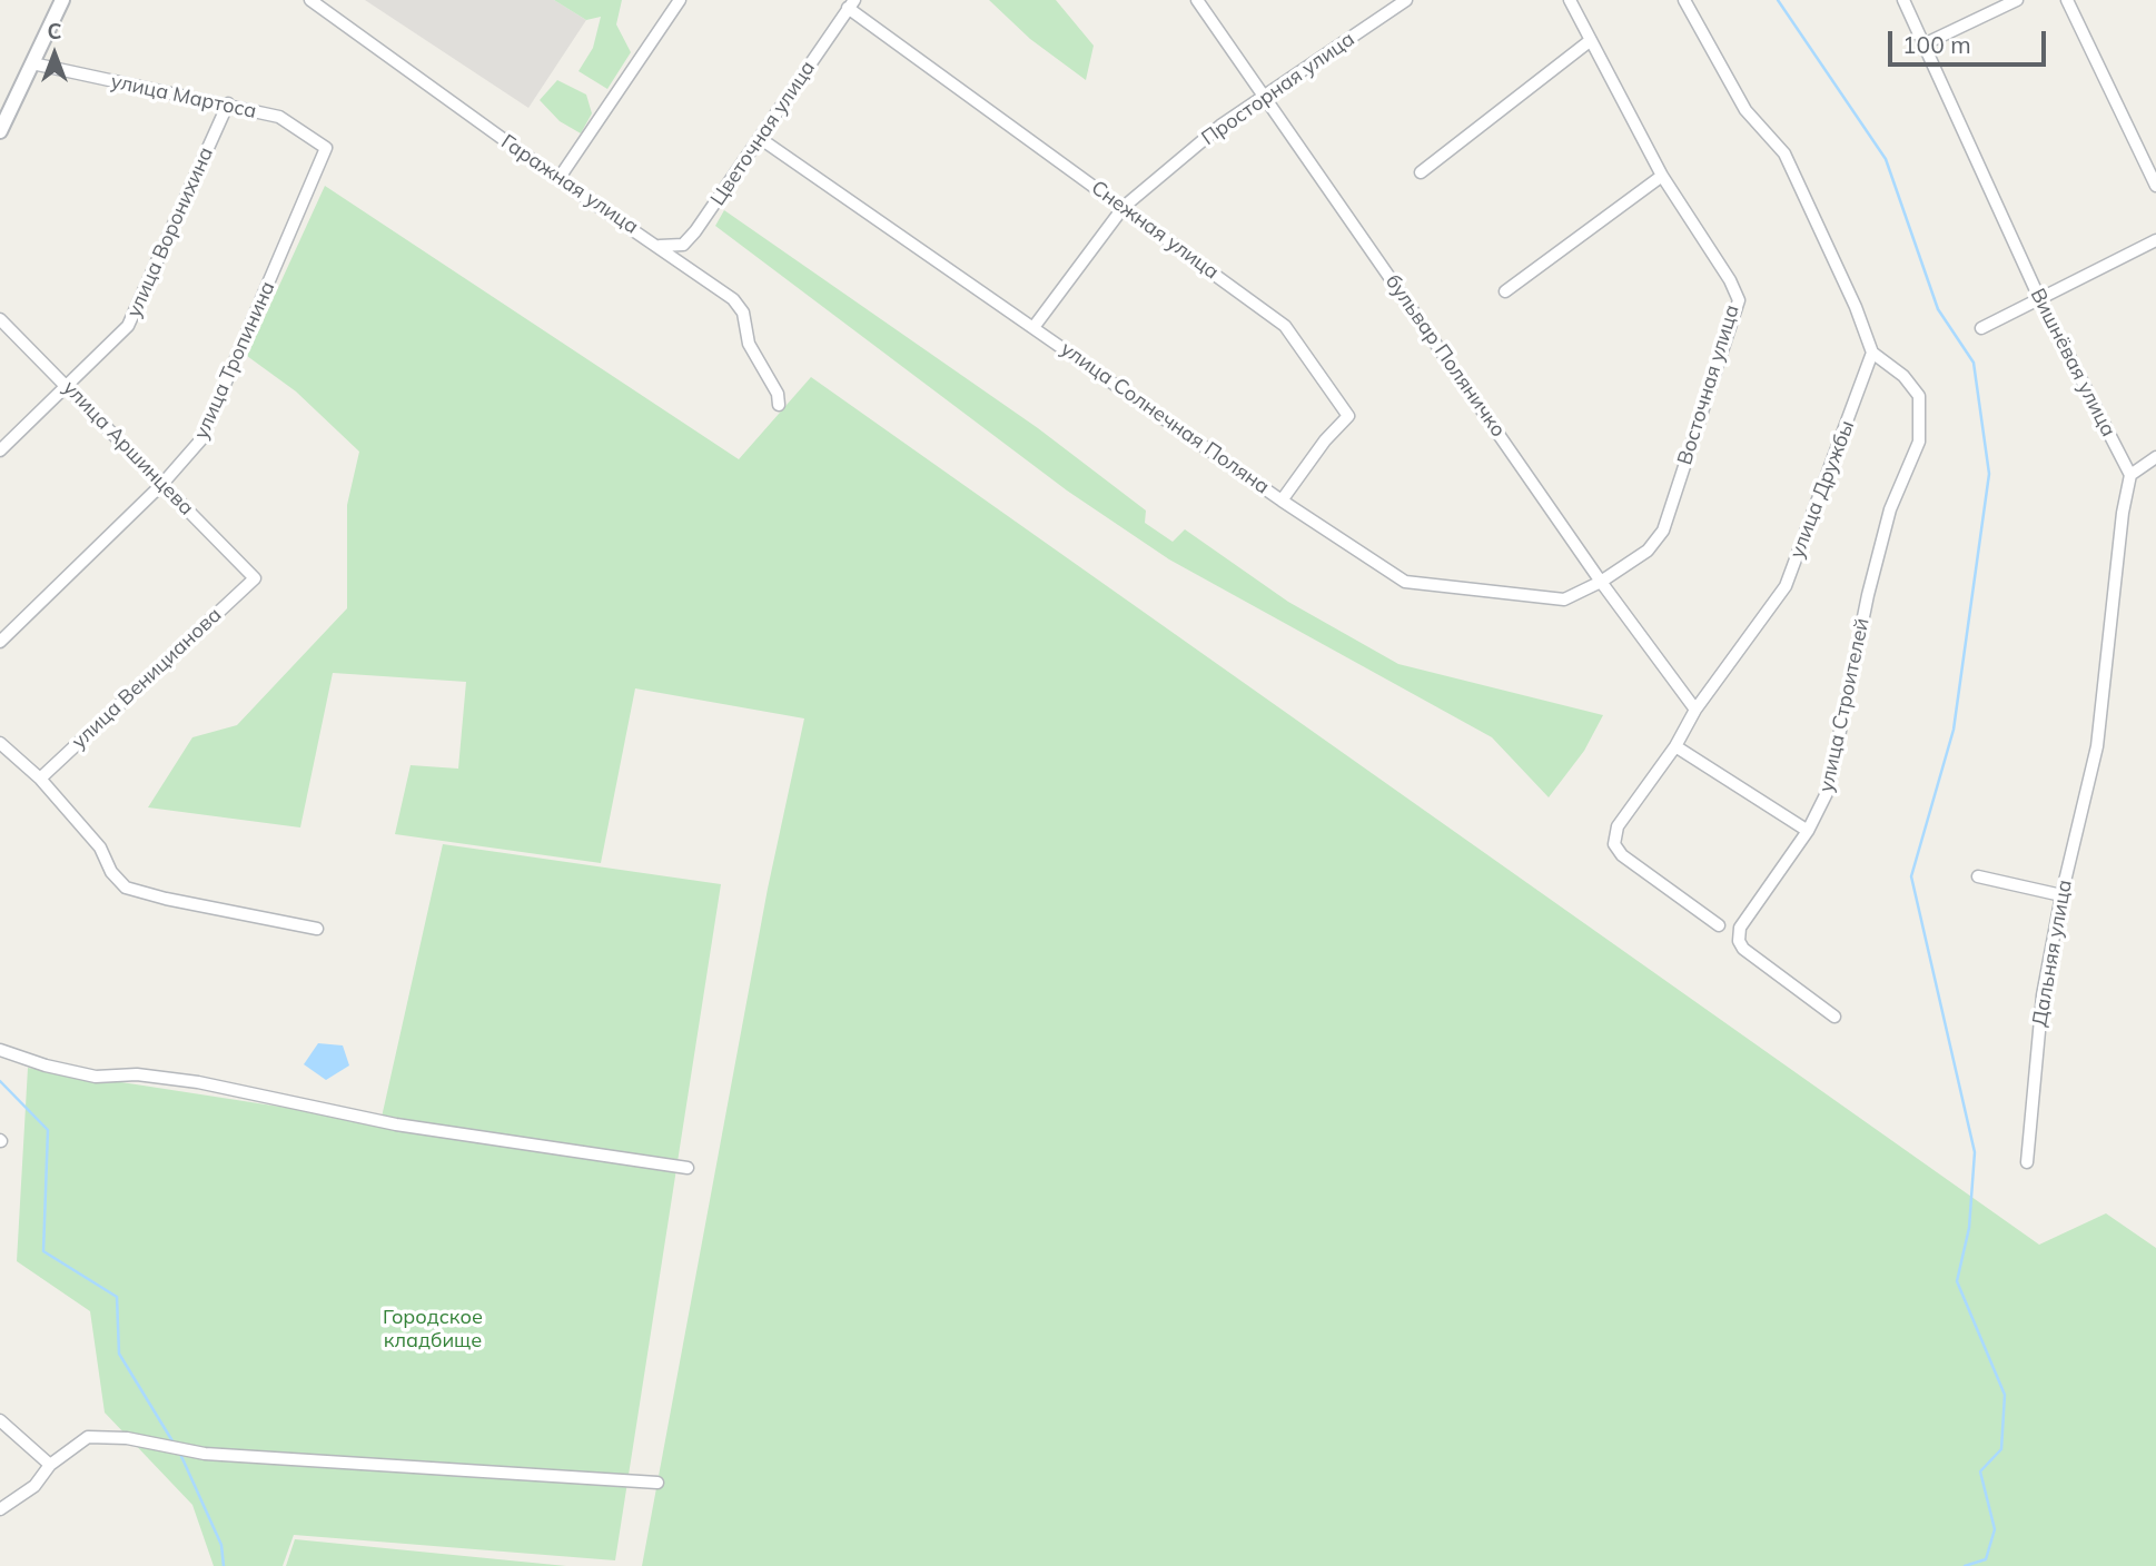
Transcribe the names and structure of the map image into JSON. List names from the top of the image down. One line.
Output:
{"streets":{"street":["Просторная улица","улица Мартоса","Цветочная улица","Гаражная улица","Снежная улица","улица Воронихина","бульвар Поляничко","улица Тропинина","Вишнёвая улица","Восточная улица","улица Солнечная Поляна","улица Аршинцева","улица Дружбы","улица Веницианова","улица Строителей","Дальняя улица"]},"crossings":[["Просторная улица","Снежная улица"],["Просторная улица","бульвар Поляничко"],["Просторная улица","улица Солнечная Поляна"],["улица Мартоса","улица Воронихина"],["улица Мартоса","улица Тропинина"],["Цветочная улица","Гаражная улица"],["Цветочная улица","Снежная улица"],["Цветочная улица","улица Солнечная Поляна"],["Снежная улица","улица Солнечная Поляна"],["улица Воронихина","улица Аршинцева"],["бульвар Поляничко","Восточная улица"],["бульвар Поляничко","улица Солнечная Поляна"],["бульвар Поляничко","улица Дружбы"],["улица Тропинина","улица Аршинцева"],["Вишнёвая улица","Дальняя улица"],["Восточная улица","улица Солнечная Поляна"],["улица Аршинцева","улица Веницианова"],["улица Дружбы","улица Строителей"]],"parks":["Городское кладбище"],"scale_bar":"100 m","north":"top"}
